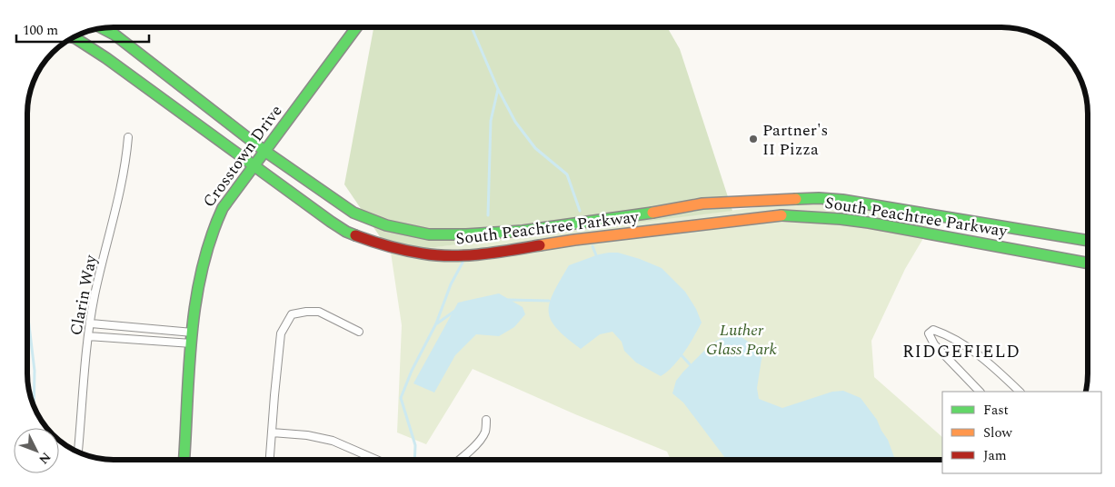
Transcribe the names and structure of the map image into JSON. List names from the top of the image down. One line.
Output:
{"streets":{"main road":["Crosstown Drive","South Peachtree Parkway"],"street":["Clarin Way"]},"crossings":[["Crosstown Drive","South Peachtree Parkway"]],"districts":["RIDGEFIELD"],"parks":["Luther Glass Park"],"places":["Partner's II Pizza"],"legend":["Fast","Slow","Jam"],"scale_bar":"100 m","north":"bottom right"}
